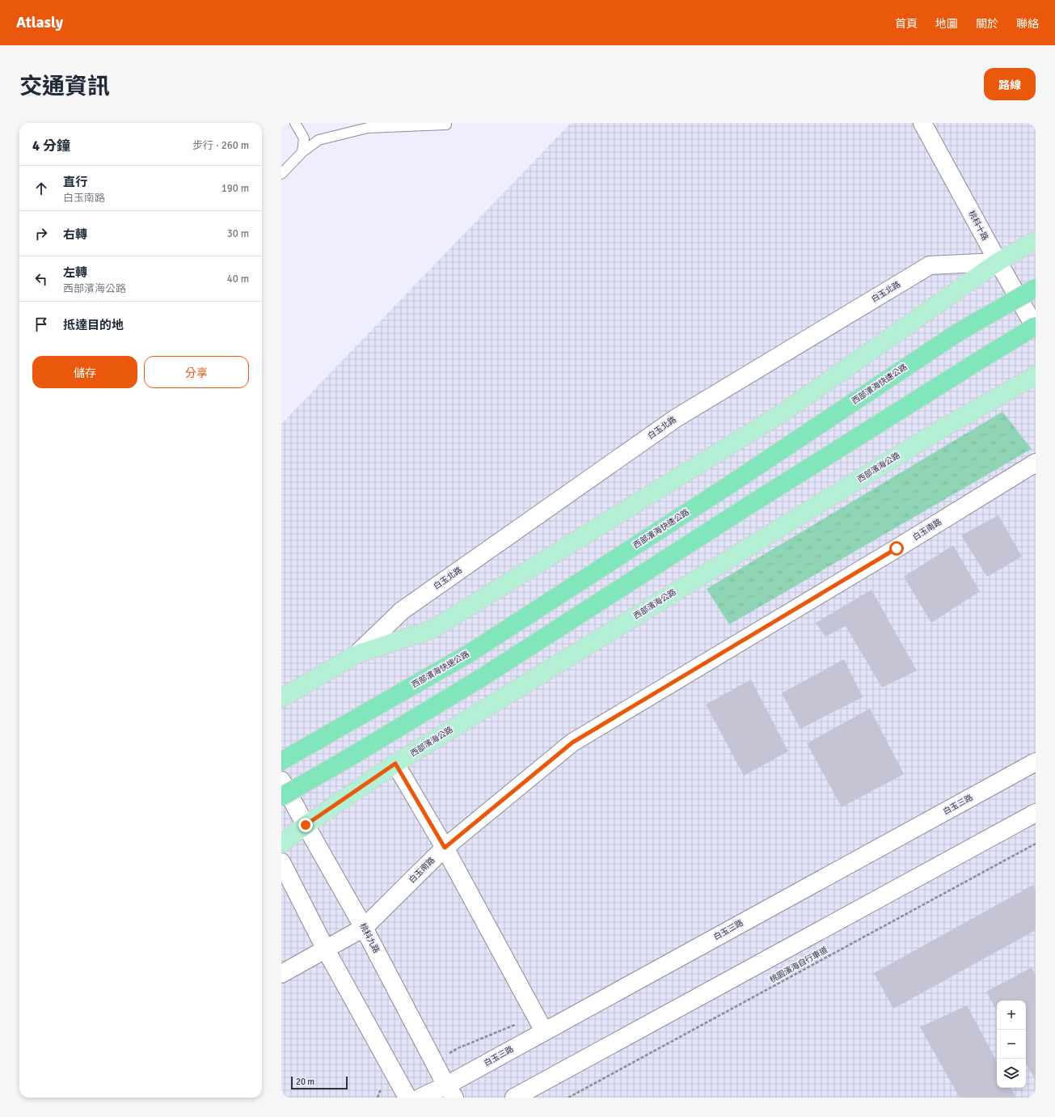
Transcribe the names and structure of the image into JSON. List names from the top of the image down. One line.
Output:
{"streets":{"highway":["西部濱海快速公路"],"main road":["西部濱海公路"],"street":["桃科十路","白玉北路","白玉南路","白玉三路","桃科九路"],"path":["桃園濱海自行車道"]},"crossings":[["桃科十路","白玉北路"],["西部濱海公路","桃科九路"],["白玉南路","桃科九路"],["白玉三路","桃科九路"]],"scale_bar":"20 m","page":{"header":"Atlasly","nav":["首頁","地圖","關於","聯絡"],"title":"交通資訊","buttons":["路線",["儲存","分享"]],"heading":["4 分鐘","步行 · 260 m"],"list":[["直行","白玉南路","190 m"],["右轉","30 m"],["左轉","西部濱海公路","40 m"],"抵達目的地"],"map_buttons":["+","−"],"scale":"20 m"}}
